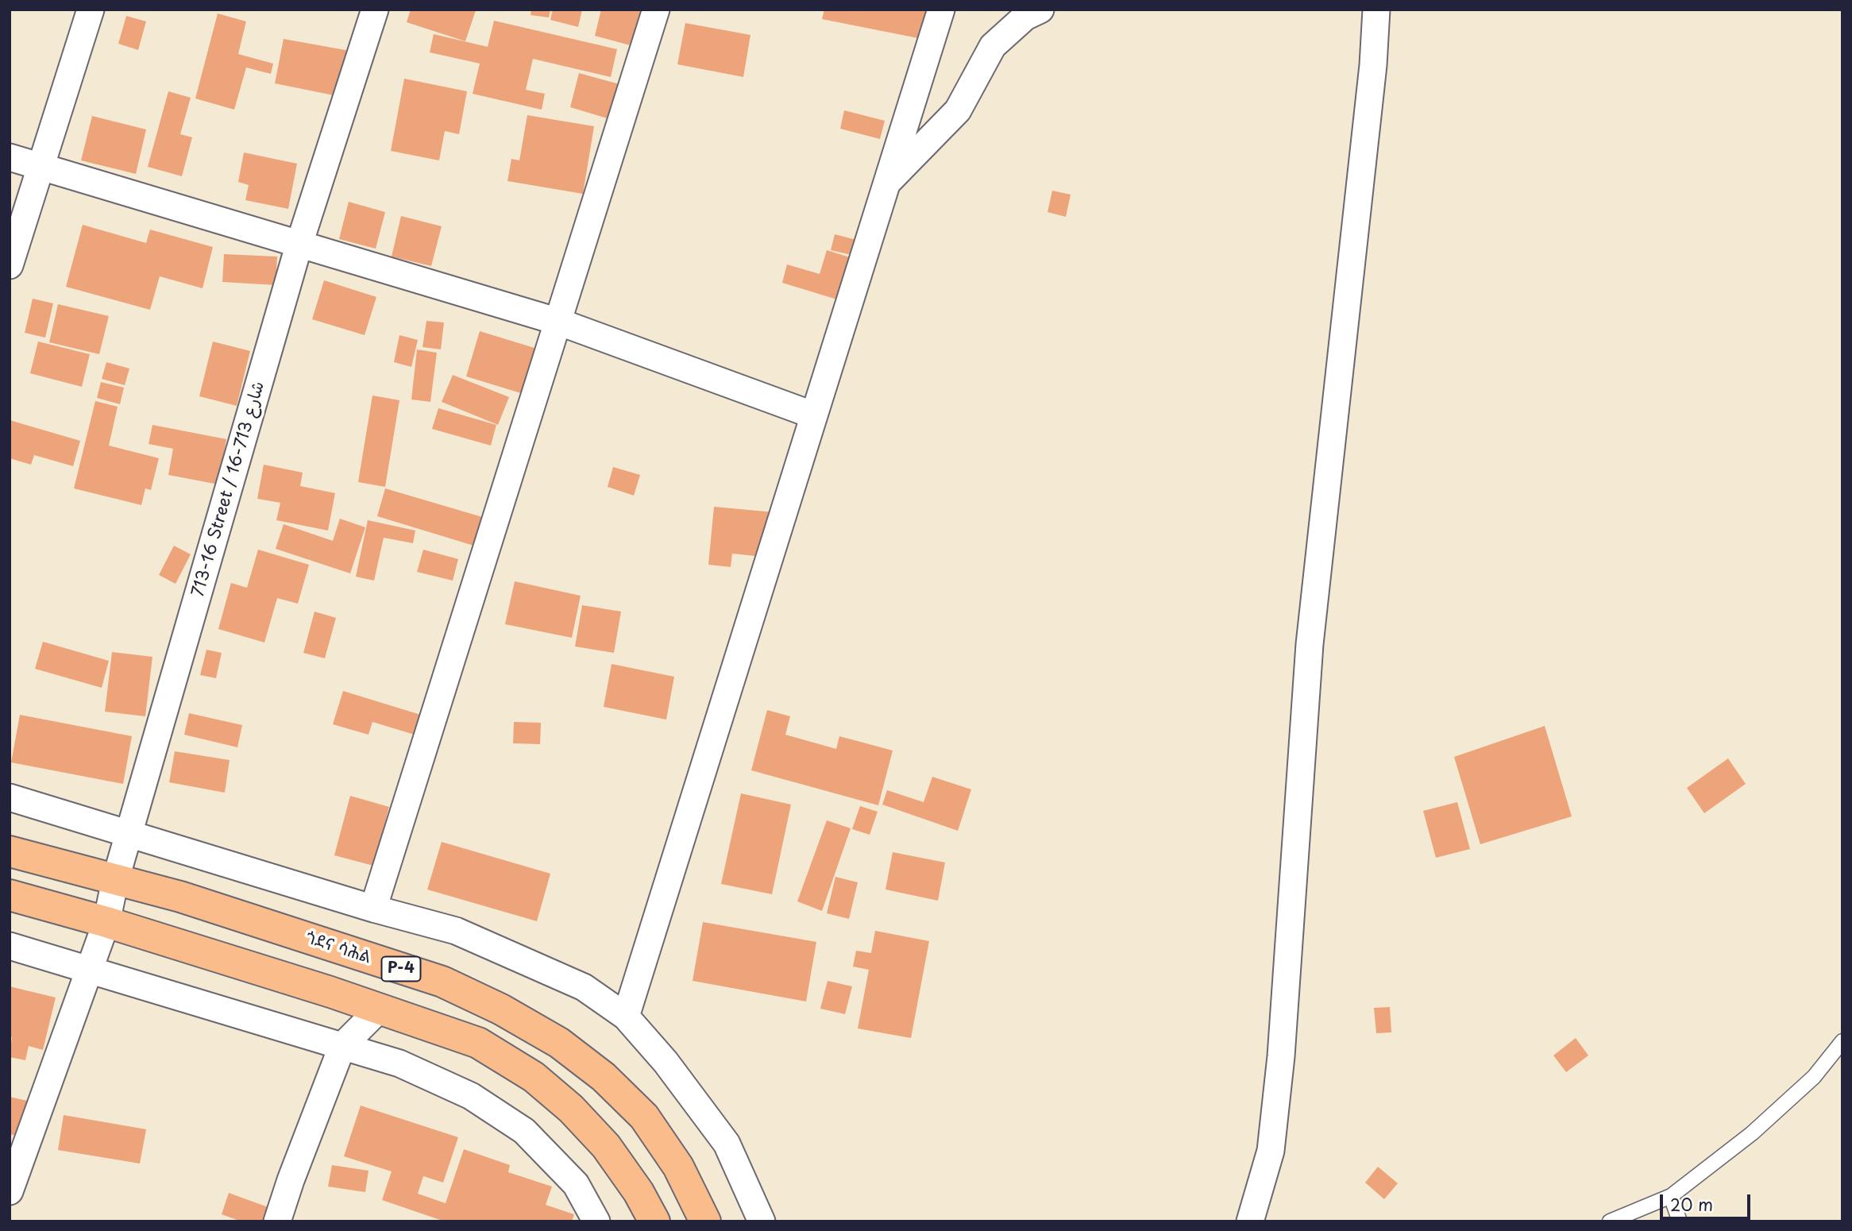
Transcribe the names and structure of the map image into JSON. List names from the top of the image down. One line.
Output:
{"streets":{"highway":["ጎደና ሳሕል","P-4"],"street":["713-16 Street / شارع 713-16"]},"crossings":[["713-16 Street / شارع 713-16","ጎደና ሳሕል"]],"scale_bar":"20 m"}
